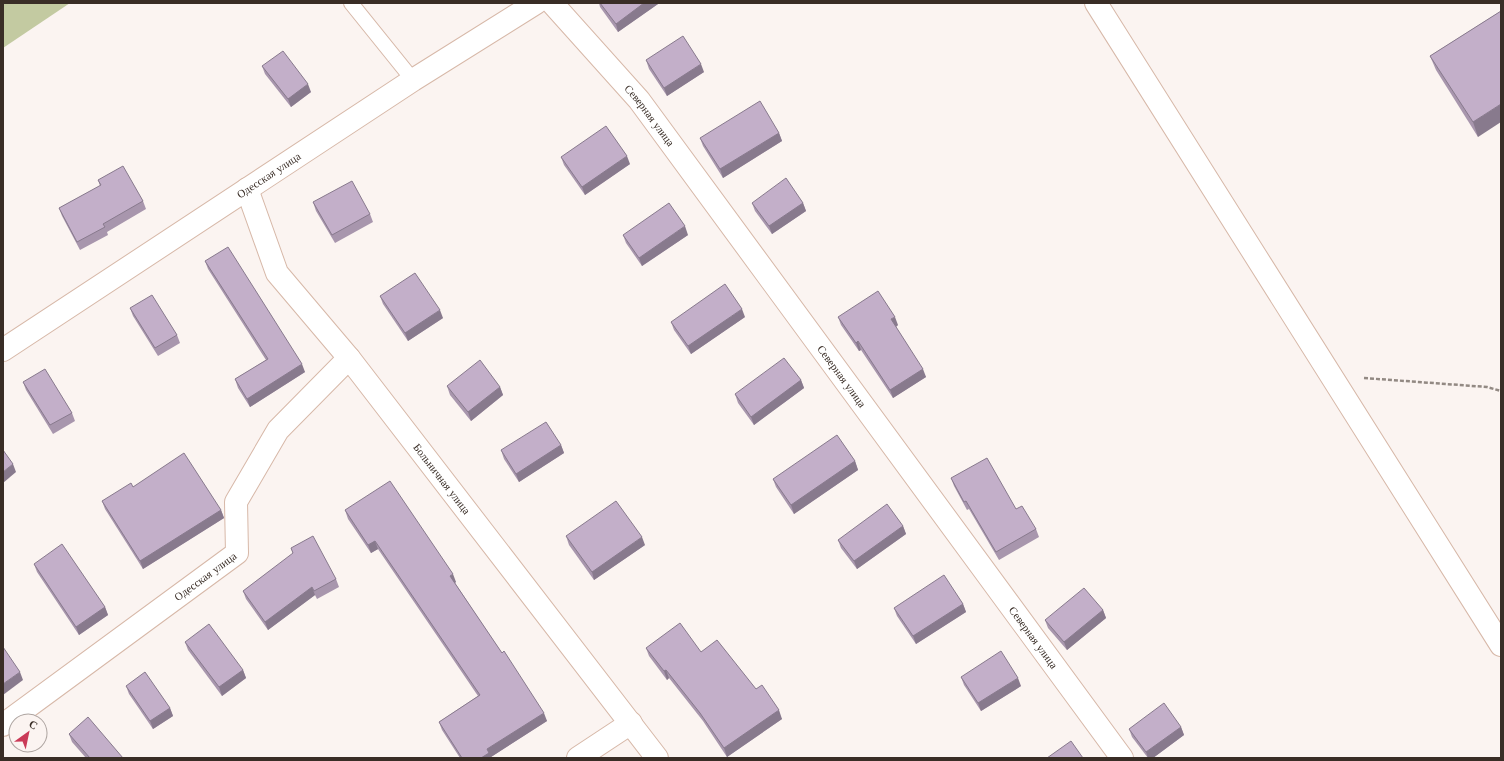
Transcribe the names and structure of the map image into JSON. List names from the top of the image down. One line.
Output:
{"streets":{"street":["Северная улица","Одесская улица","Больничная улица"]},"crossings":[["Одесская улица","Больничная улица"]],"north":"top right"}
